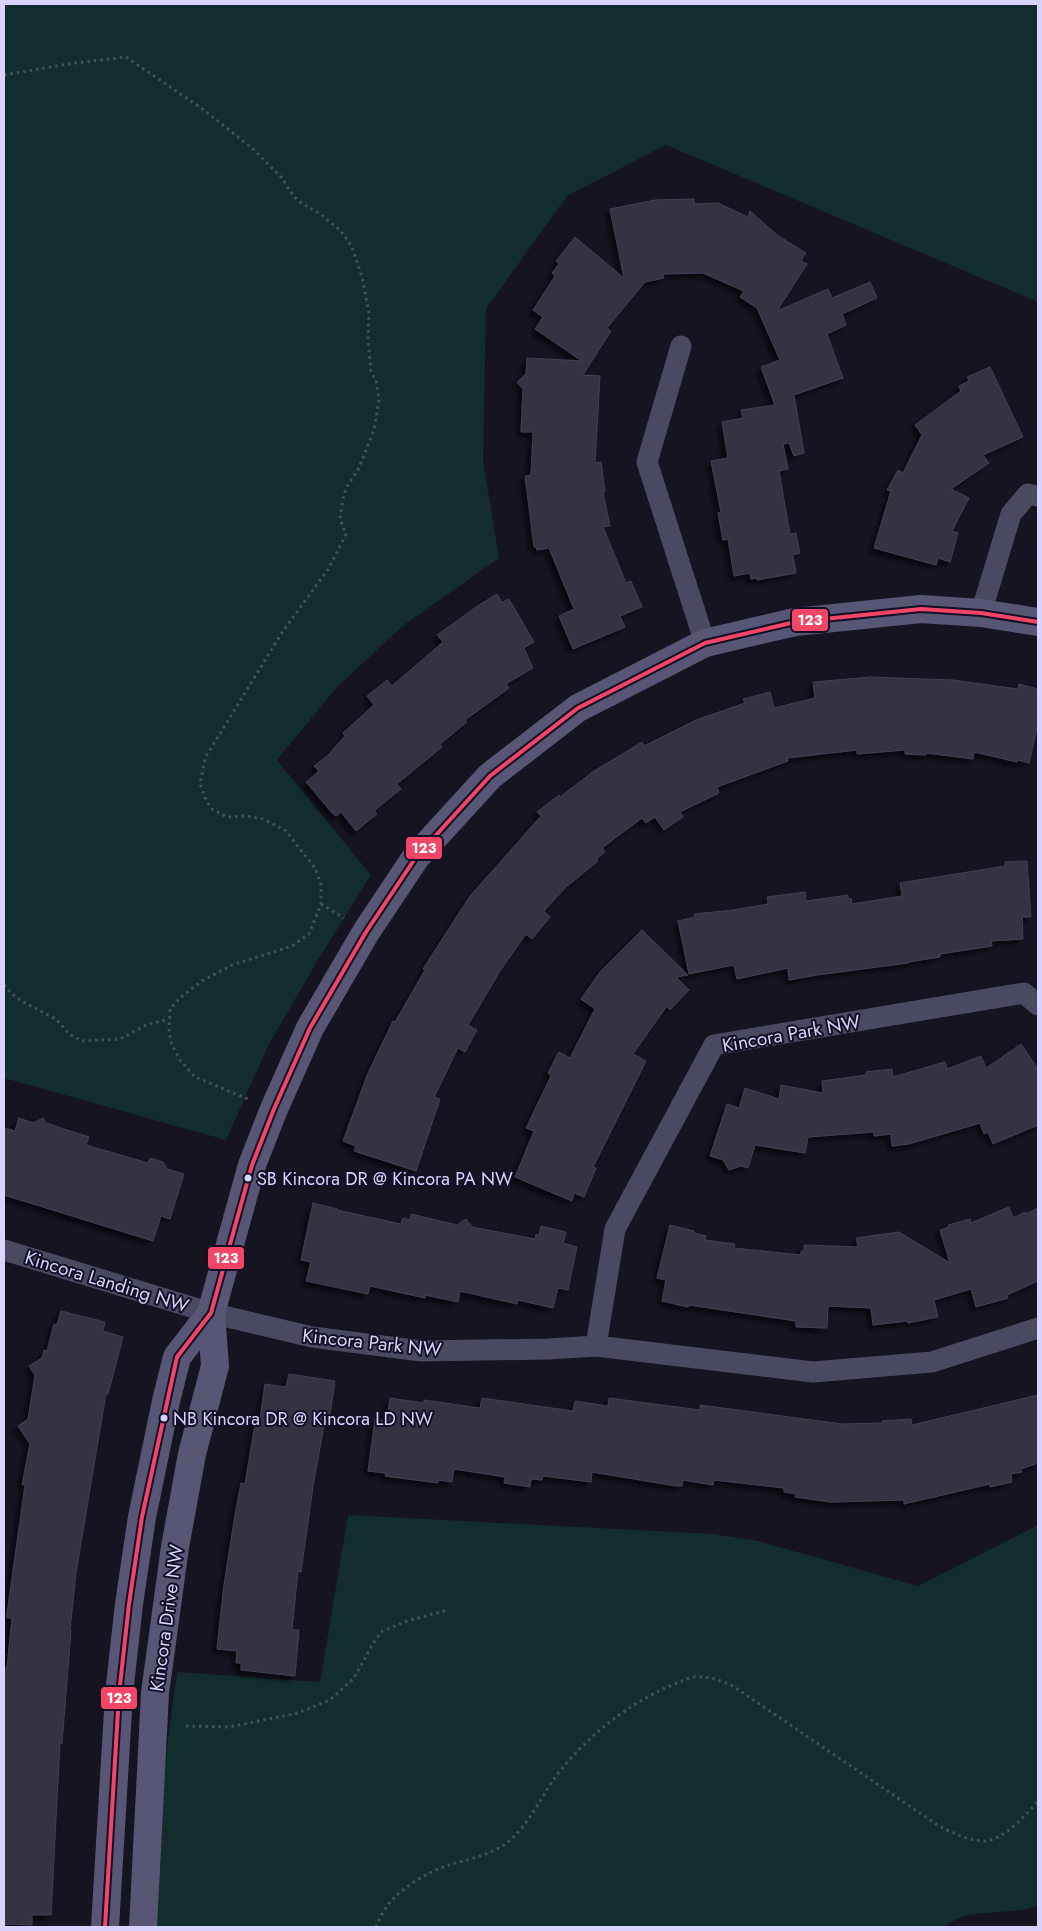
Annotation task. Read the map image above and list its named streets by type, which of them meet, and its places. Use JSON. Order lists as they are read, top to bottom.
{
  "streets": {
    "street": ["Kincora Park NW", "Kincora Landing NW", "Kincora Drive NW"]
  },
  "crossings": [
    ["Kincora Park NW", "Kincora Landing NW"],
    ["Kincora Park NW", "Kincora Drive NW"],
    ["Kincora Landing NW", "Kincora Drive NW"]
  ],
  "places": ["SB Kincora DR @ Kincora PA NW", "NB Kincora DR @ Kincora LD NW"],
  "lines": ["transit line 123"]
}
